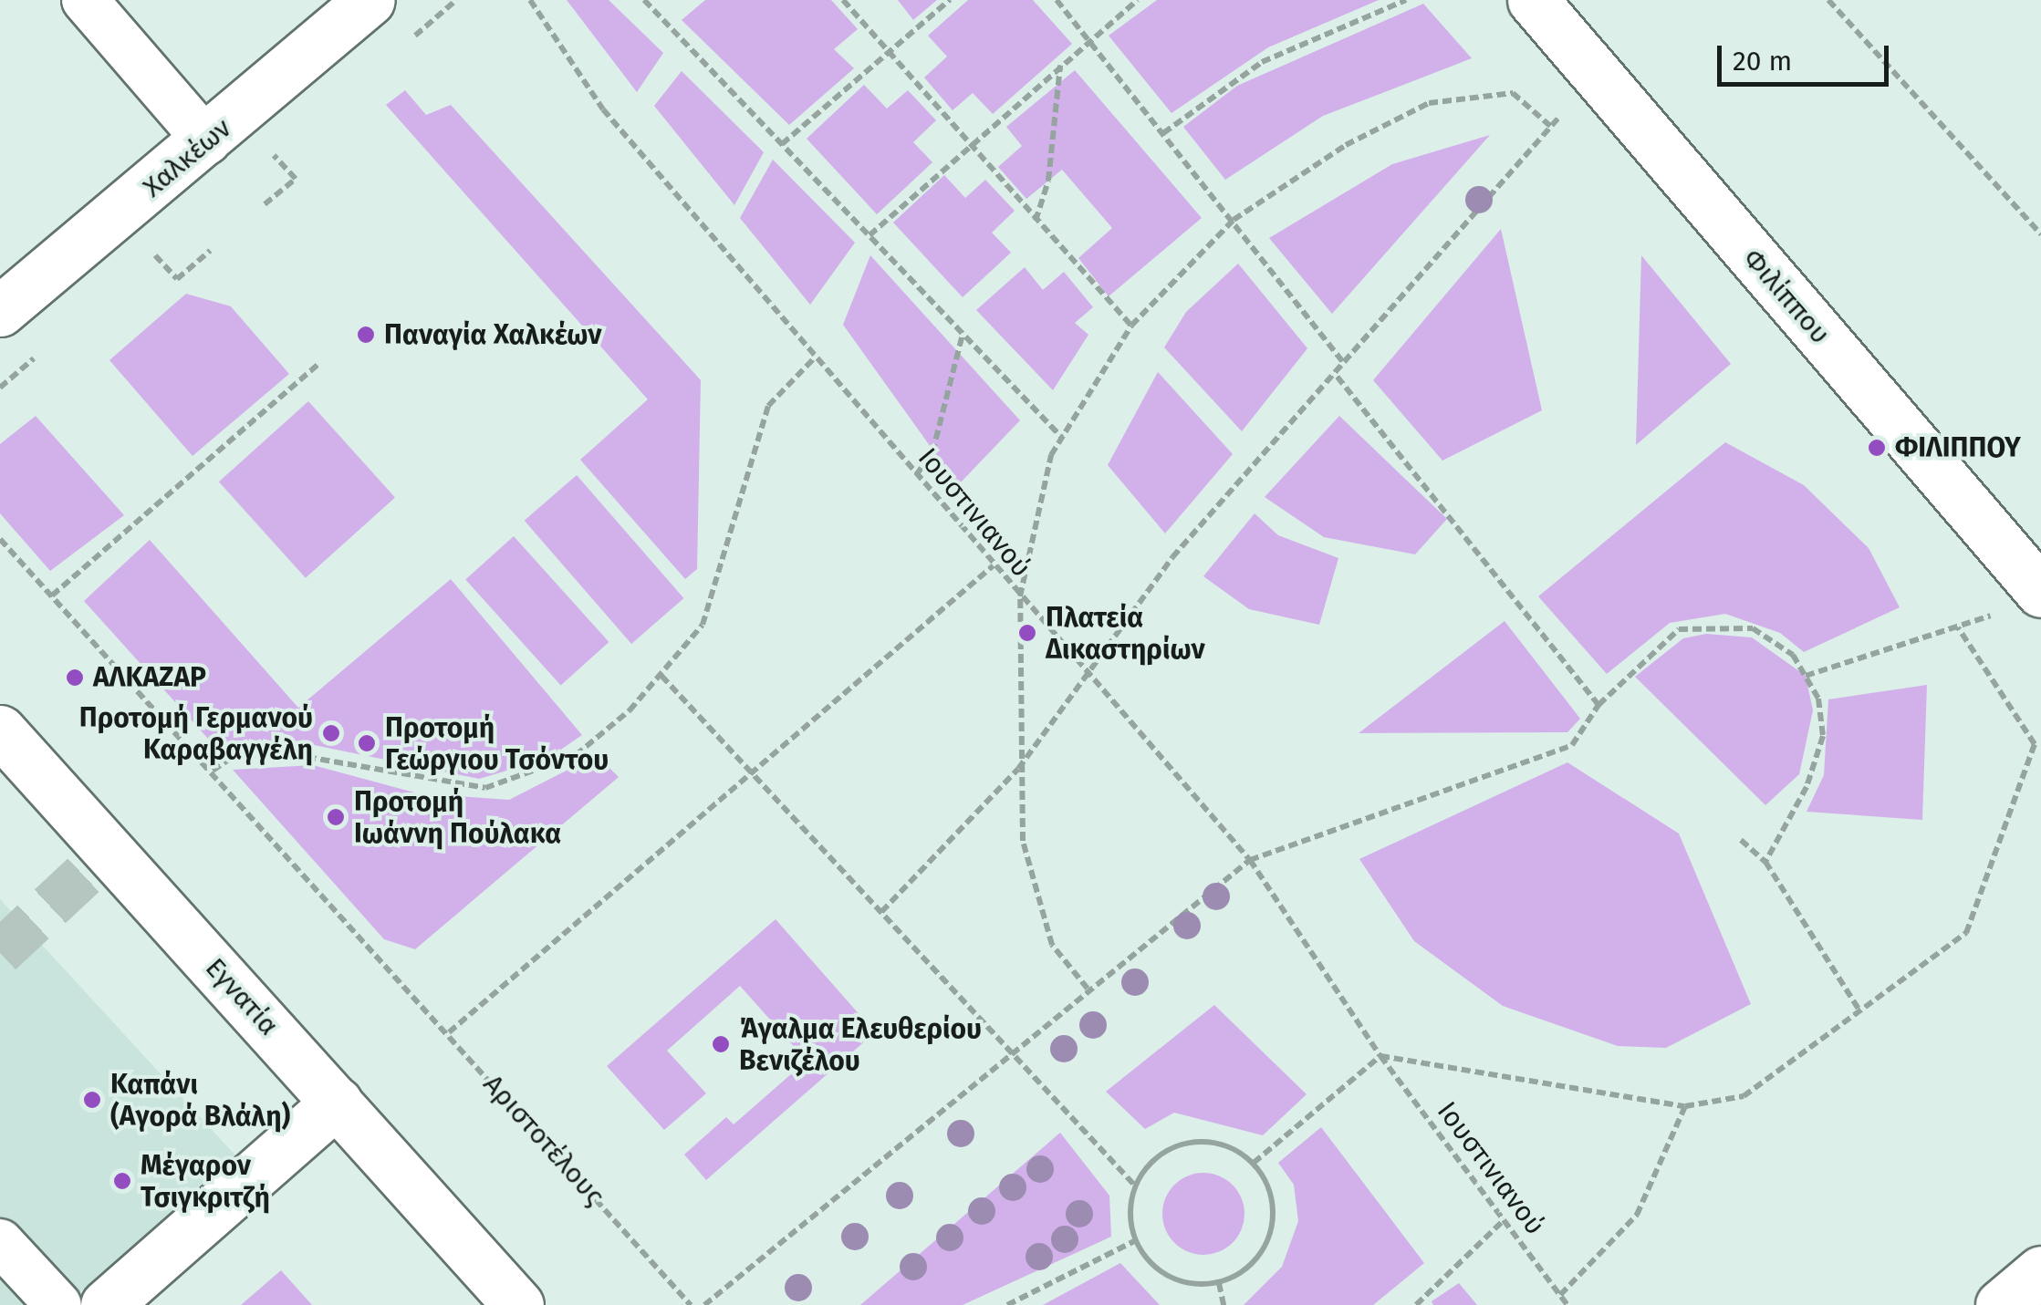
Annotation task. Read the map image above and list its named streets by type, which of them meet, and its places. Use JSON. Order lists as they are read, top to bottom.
{
  "streets": {
    "street": ["Χαλκέων", "Φιλίππου", "Εγνατία"],
    "path": ["Ιουστινιανού", "Αριστοτέλους"]
  },
  "places": [
    "Παναγία Χαλκέων",
    "ΦΙΛΙΠΠΟΥ",
    "Πλατεία Δικαστηρίων",
    "ΑΛΚΑΖΑΡ",
    "Προτομή Γερμανού Καραβαγγέλη",
    "Προτομή Γεώργιου Τσόντου",
    "Προτομή Ιωάννη Πούλακα",
    "Άγαλμα Ελευθερίου Βενιζέλου",
    "Καπάνι (Αγορά Βλάλη)",
    "Μέγαρον Τσιγκριτζή"
  ],
  "scale_bar": "20 m"
}
